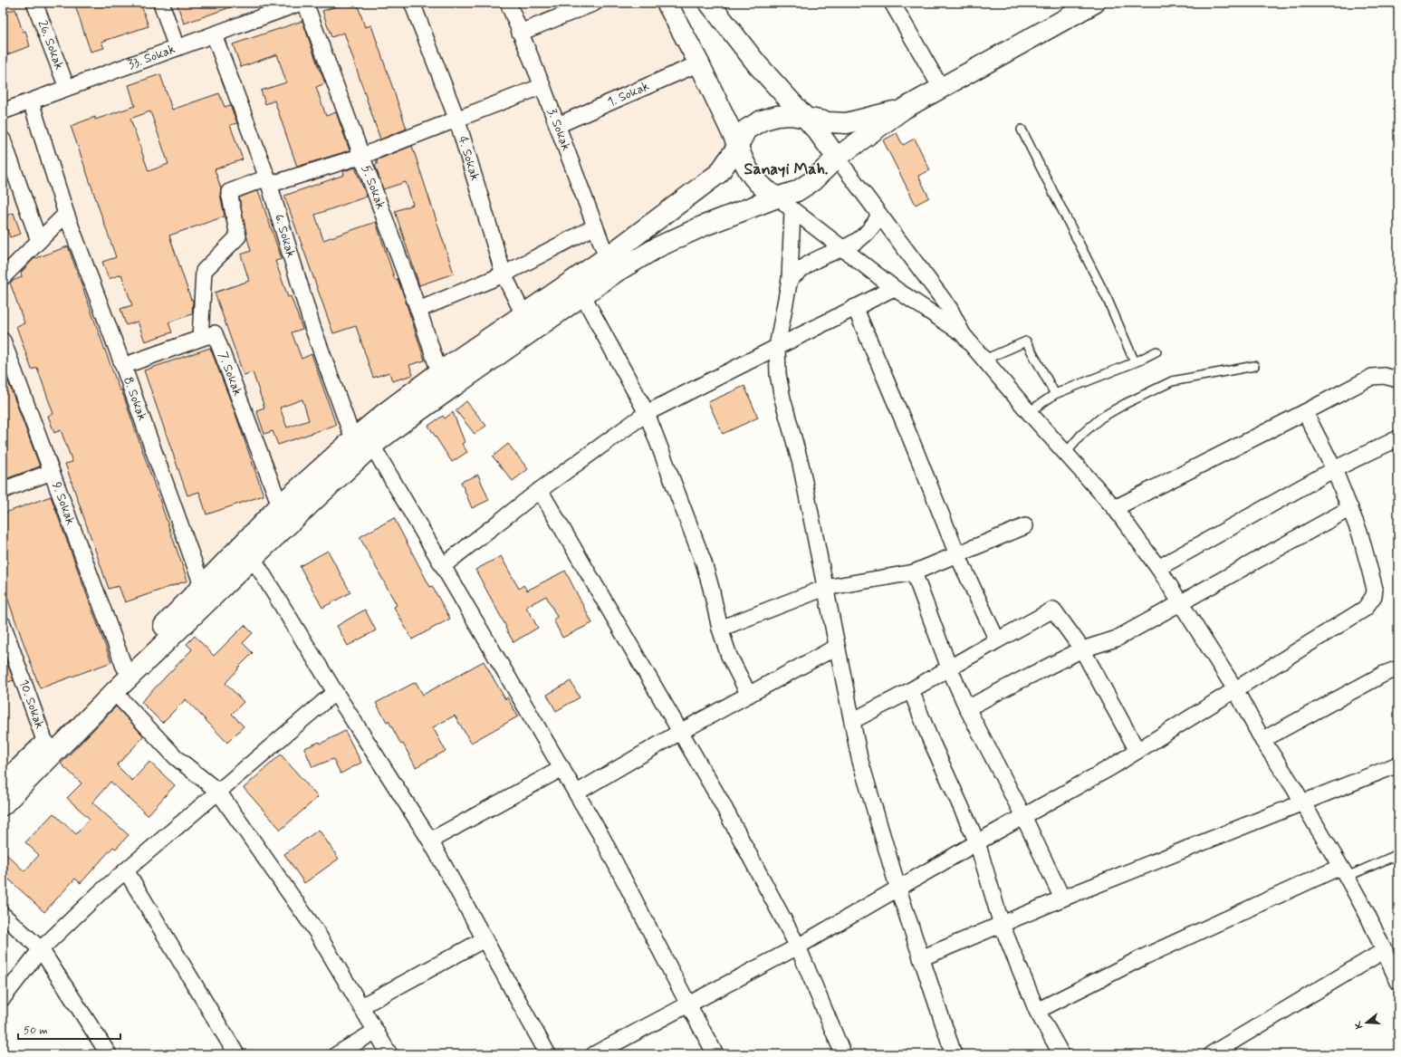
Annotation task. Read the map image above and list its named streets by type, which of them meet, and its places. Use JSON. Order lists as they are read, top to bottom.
{
  "streets": {
    "street": [
      "26. Sokak",
      "33. Sokak",
      "1. Sokak",
      "3. Sokak",
      "4. Sokak",
      "5. Sokak",
      "6. Sokak",
      "7. Sokak",
      "8. Sokak",
      "9. Sokak",
      "10. Sokak"
    ]
  },
  "crossings": [
    ["26. Sokak", "33. Sokak"],
    ["33. Sokak", "6. Sokak"],
    ["33. Sokak", "8. Sokak"],
    ["1. Sokak", "3. Sokak"],
    ["7. Sokak", "8. Sokak"]
  ],
  "districts": ["Sanayi Mah."],
  "scale_bar": "50 m",
  "north": "left"
}
